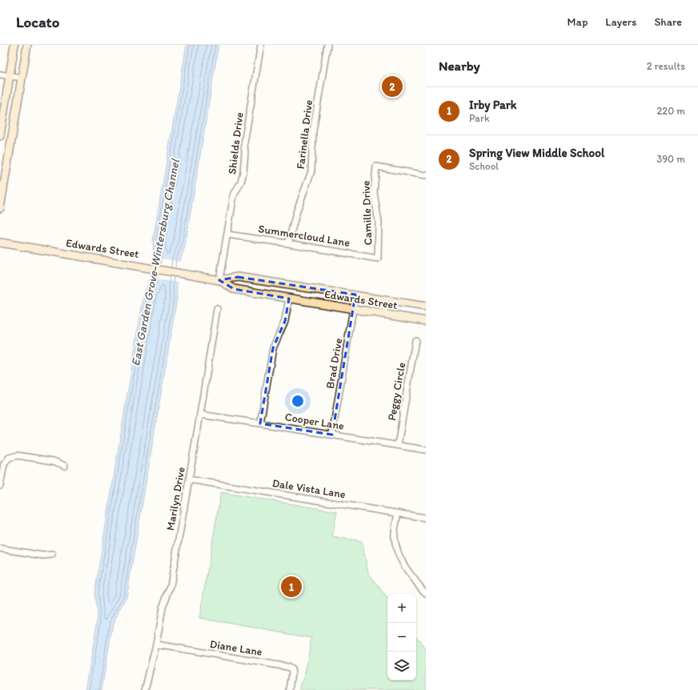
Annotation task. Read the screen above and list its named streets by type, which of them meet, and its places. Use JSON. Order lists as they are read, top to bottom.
{
  "streets": {
    "main road": ["Edwards Street"],
    "street": [
      "Farinella Drive",
      "Shields Drive",
      "Camille Drive",
      "Summercloud Lane",
      "Brad Drive",
      "Peggy Circle",
      "Cooper Lane",
      "Dale Vista Lane",
      "Marilyn Drive",
      "Diane Lane"
    ]
  },
  "crossings": [
    ["Farinella Drive", "Summercloud Lane"],
    ["Shields Drive", "Summercloud Lane"],
    ["Shields Drive", "Edwards Street"],
    ["Camille Drive", "Summercloud Lane"],
    ["Edwards Street", "Brad Drive"],
    ["Brad Drive", "Cooper Lane"],
    ["Peggy Circle", "Cooper Lane"],
    ["Cooper Lane", "Marilyn Drive"],
    ["Dale Vista Lane", "Marilyn Drive"],
    ["Marilyn Drive", "Diane Lane"]
  ],
  "water": ["East Garden Grove-Wintersburg Channel"],
  "page": {
    "header": "Locato",
    "nav": ["Map", "Layers", "Share"],
    "heading": ["Nearby", "2 results"],
    "pins": ["2", "1"],
    "list": [
      {
        "mark": "1",
        "name": "Irby Park",
        "note": "Park",
        "value": "220 m"
      },
      {
        "mark": "2",
        "name": "Spring View Middle School",
        "note": "School",
        "value": "390 m"
      }
    ],
    "map_buttons": ["+", "−"]
  }
}
